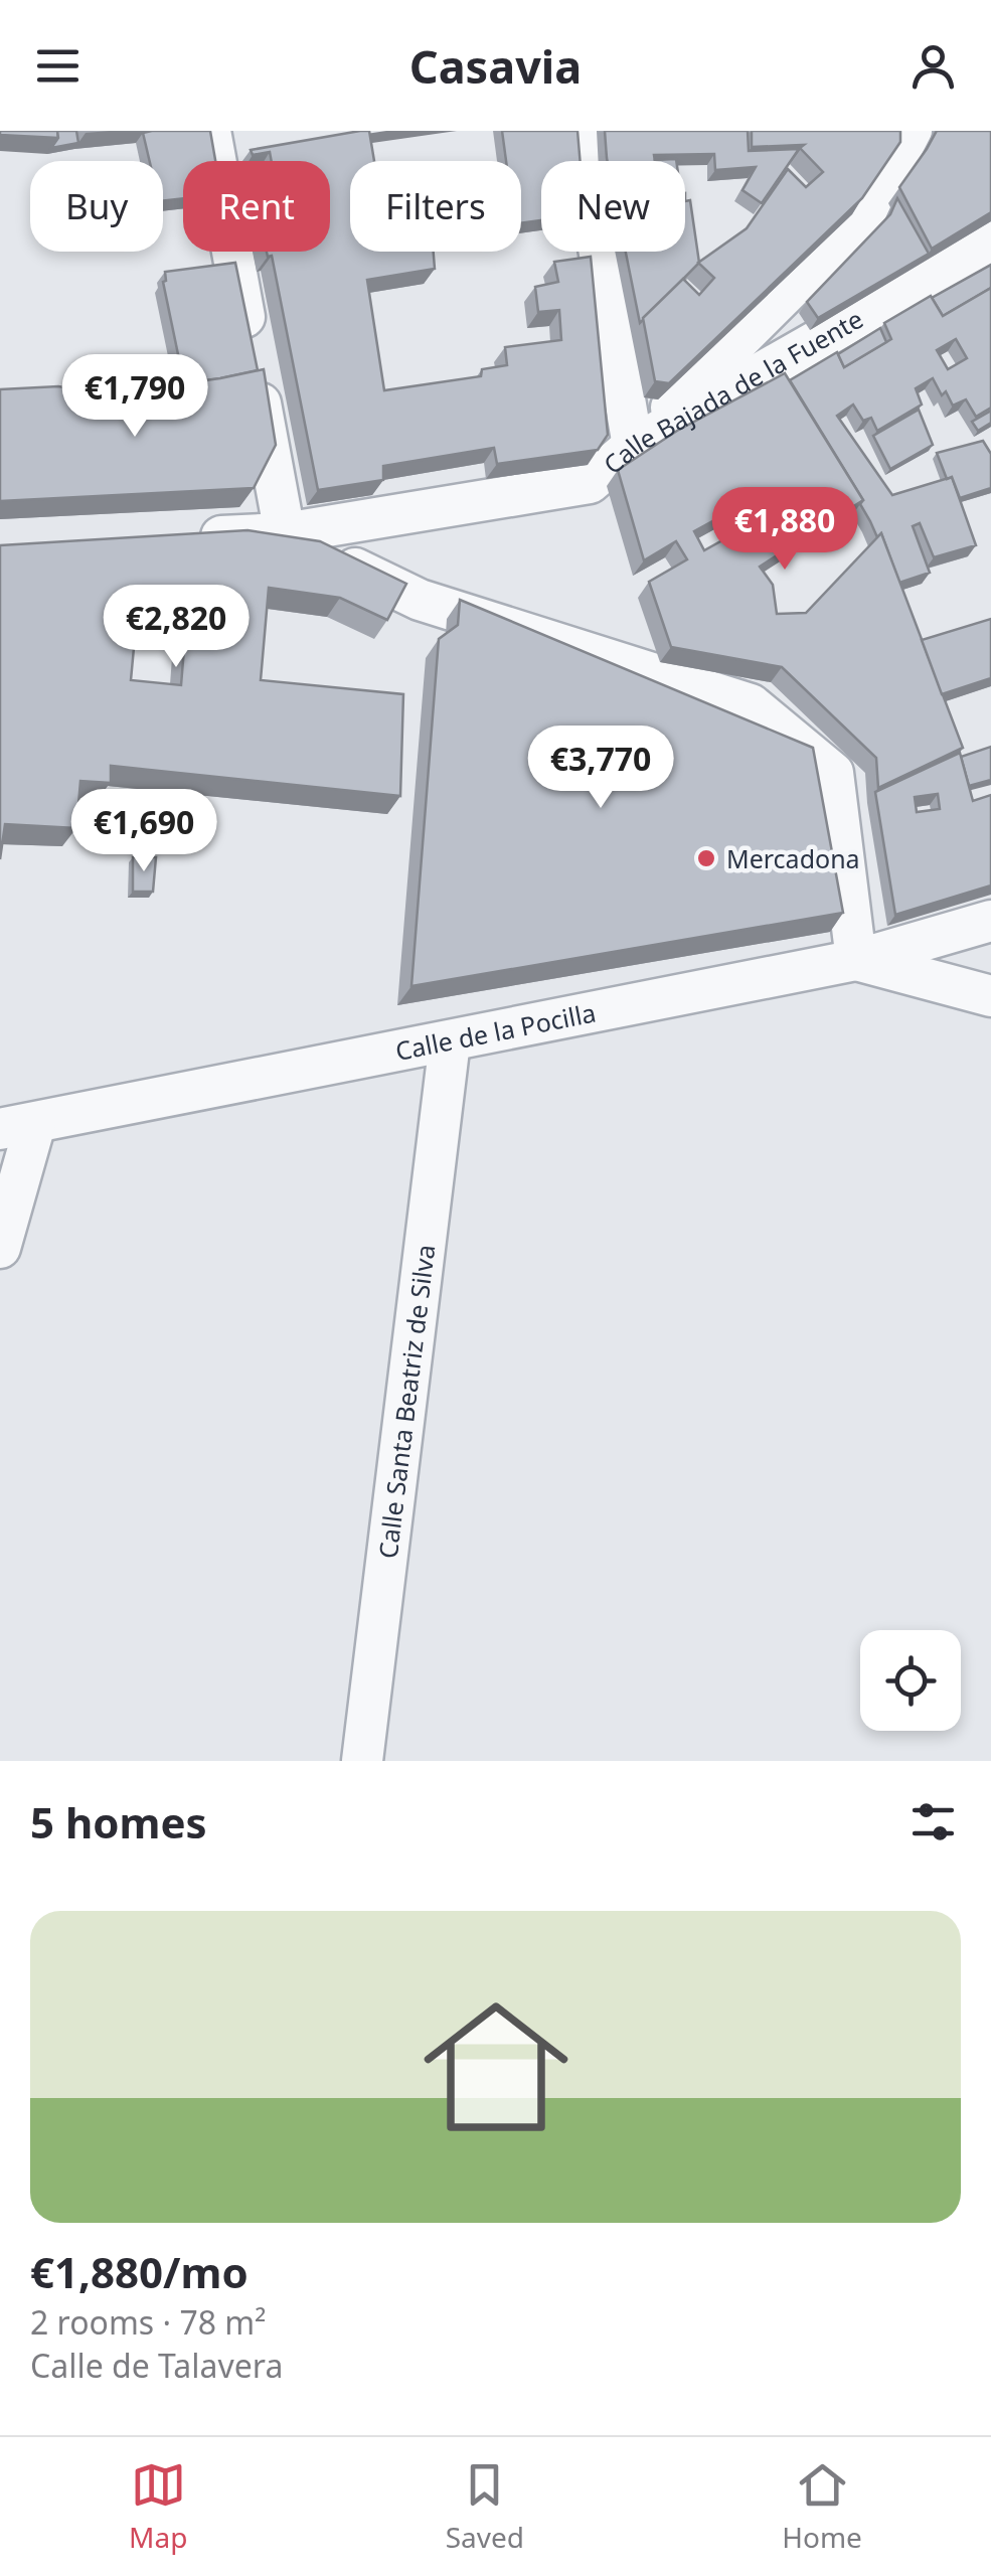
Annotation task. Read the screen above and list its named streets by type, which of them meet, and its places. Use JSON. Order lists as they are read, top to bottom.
{
  "streets": {
    "street": ["Calle Bajada de la Fuente", "Calle de la Pocilla", "Calle Santa Beatriz de Silva"]
  },
  "crossings": [
    ["Calle de la Pocilla", "Calle Santa Beatriz de Silva"]
  ],
  "places": ["Mercadona"],
  "page": {
    "header": "Casavia",
    "chip": [
      "Buy",
      "Rent",
      "Filters",
      "New"
    ],
    "price": [
      "€1,790",
      "€1,880",
      "€2,820",
      "€3,770",
      "€1,690"
    ],
    "heading": "5 homes",
    "list": [
      {
        "name": "€1,880/mo",
        "note": "2 rooms · 78 m² · Calle de Talavera"
      }
    ],
    "tabs": ["Map", "Saved", "Home"]
  }
}
